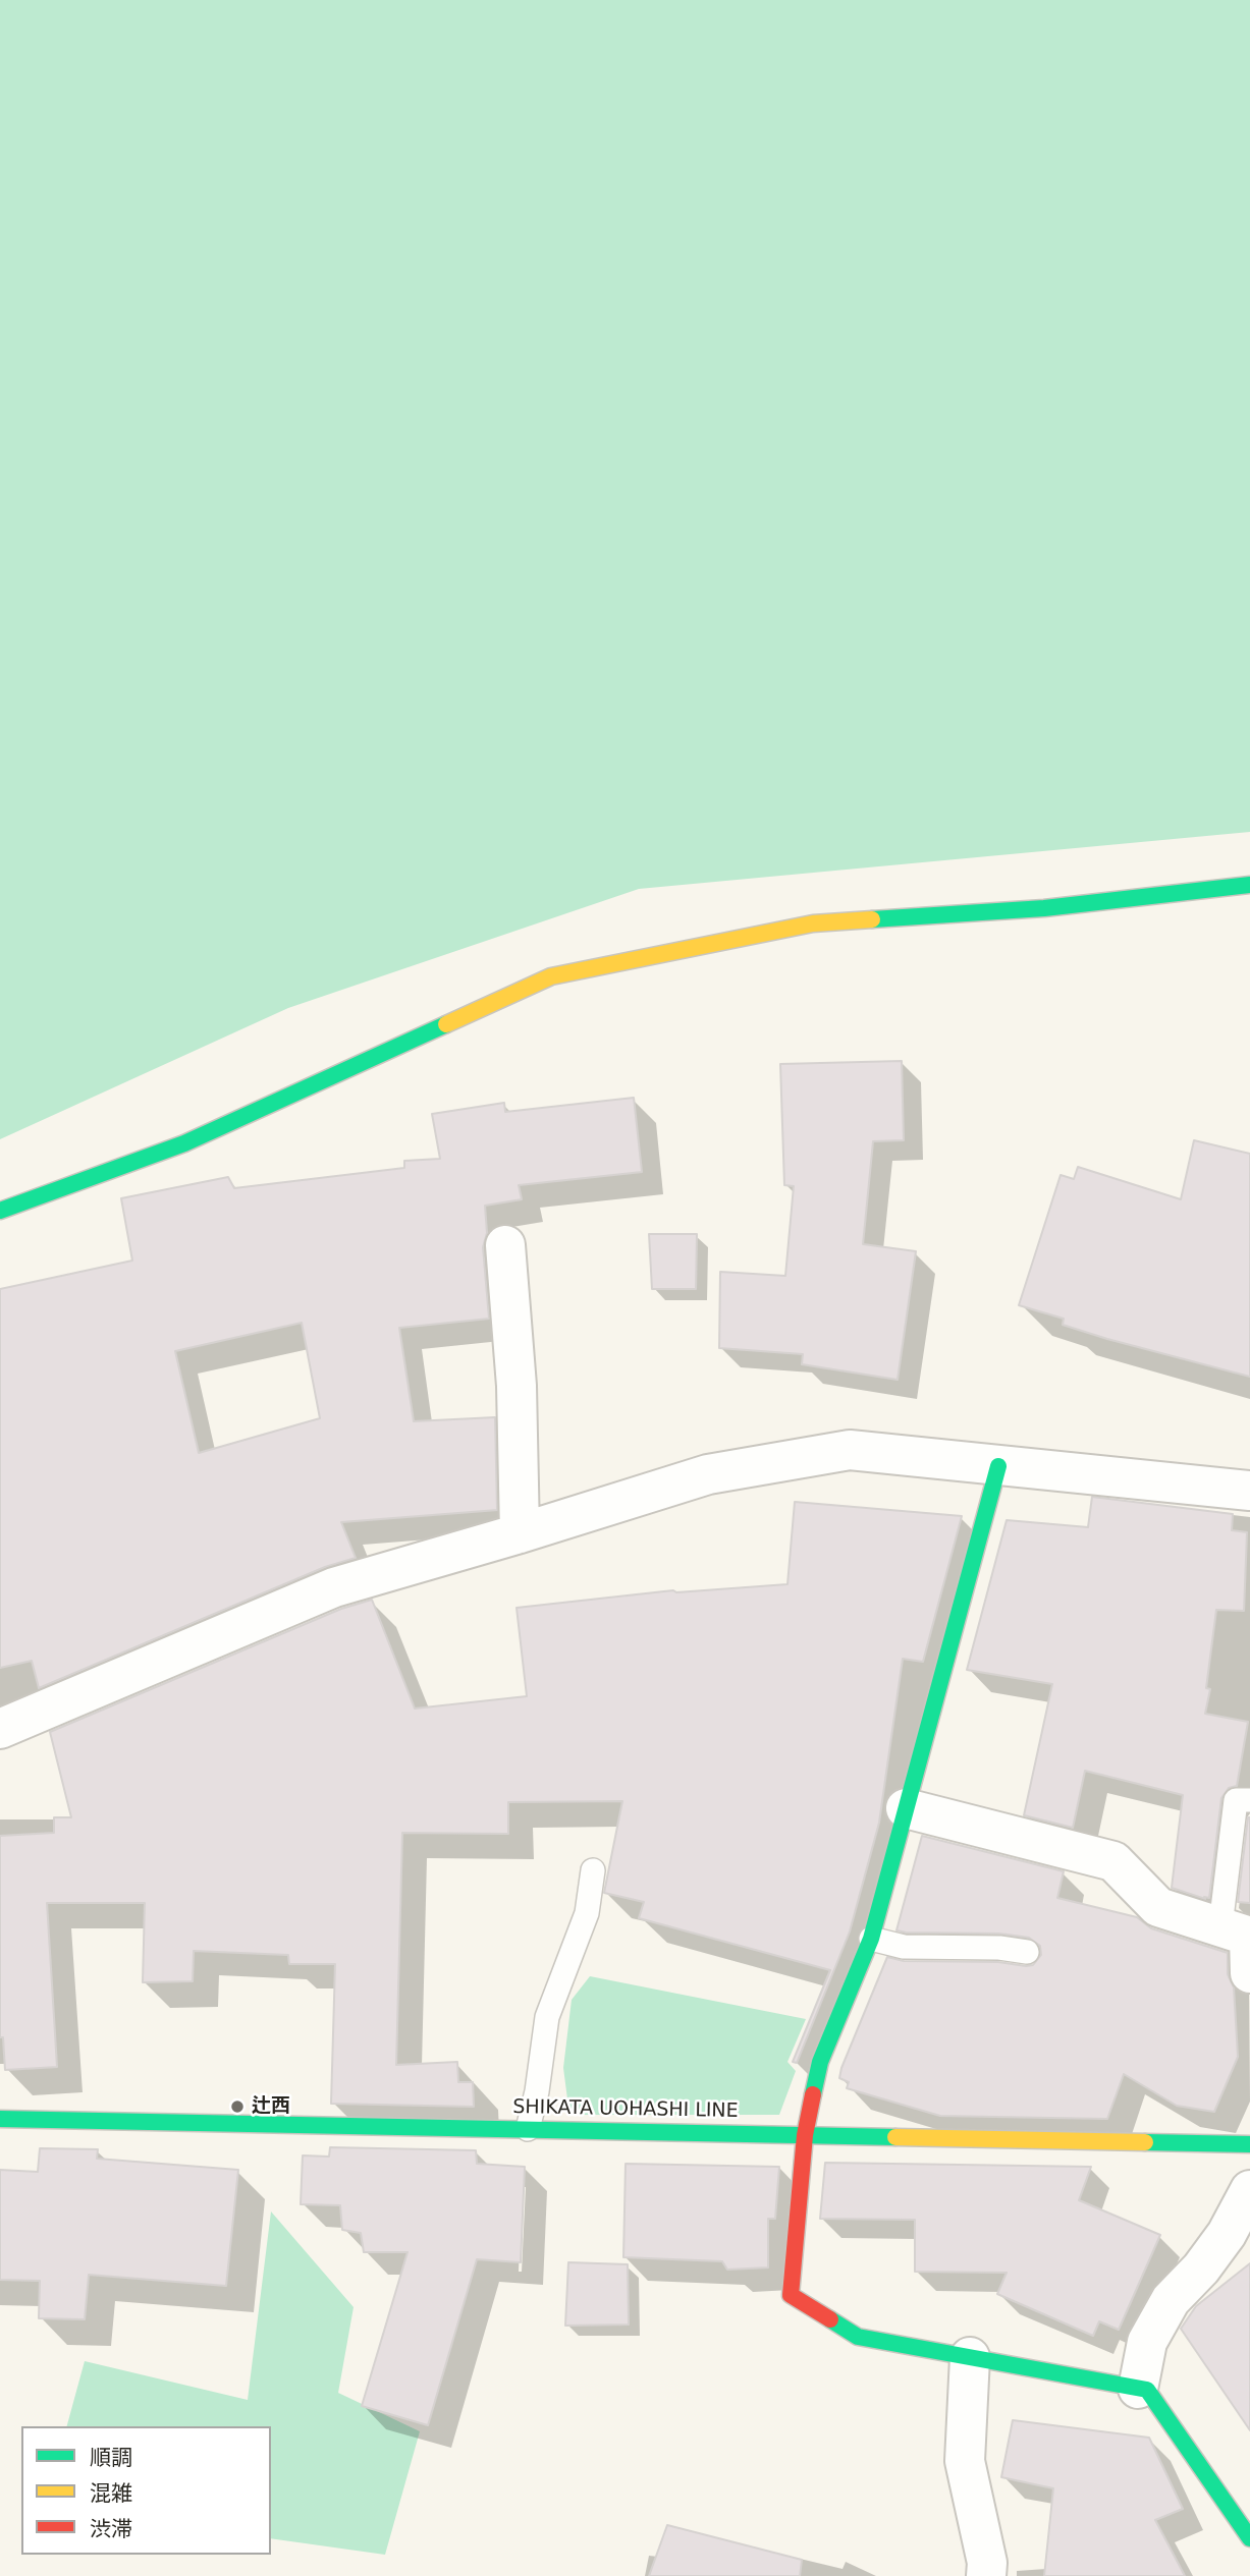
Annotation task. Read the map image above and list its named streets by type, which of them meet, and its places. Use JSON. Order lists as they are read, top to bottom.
{
  "streets": {
    "street": ["SHIKATA UOHASHI LINE"]
  },
  "places": ["辻西"],
  "legend": ["順調", "混雑", "渋滞"]
}
